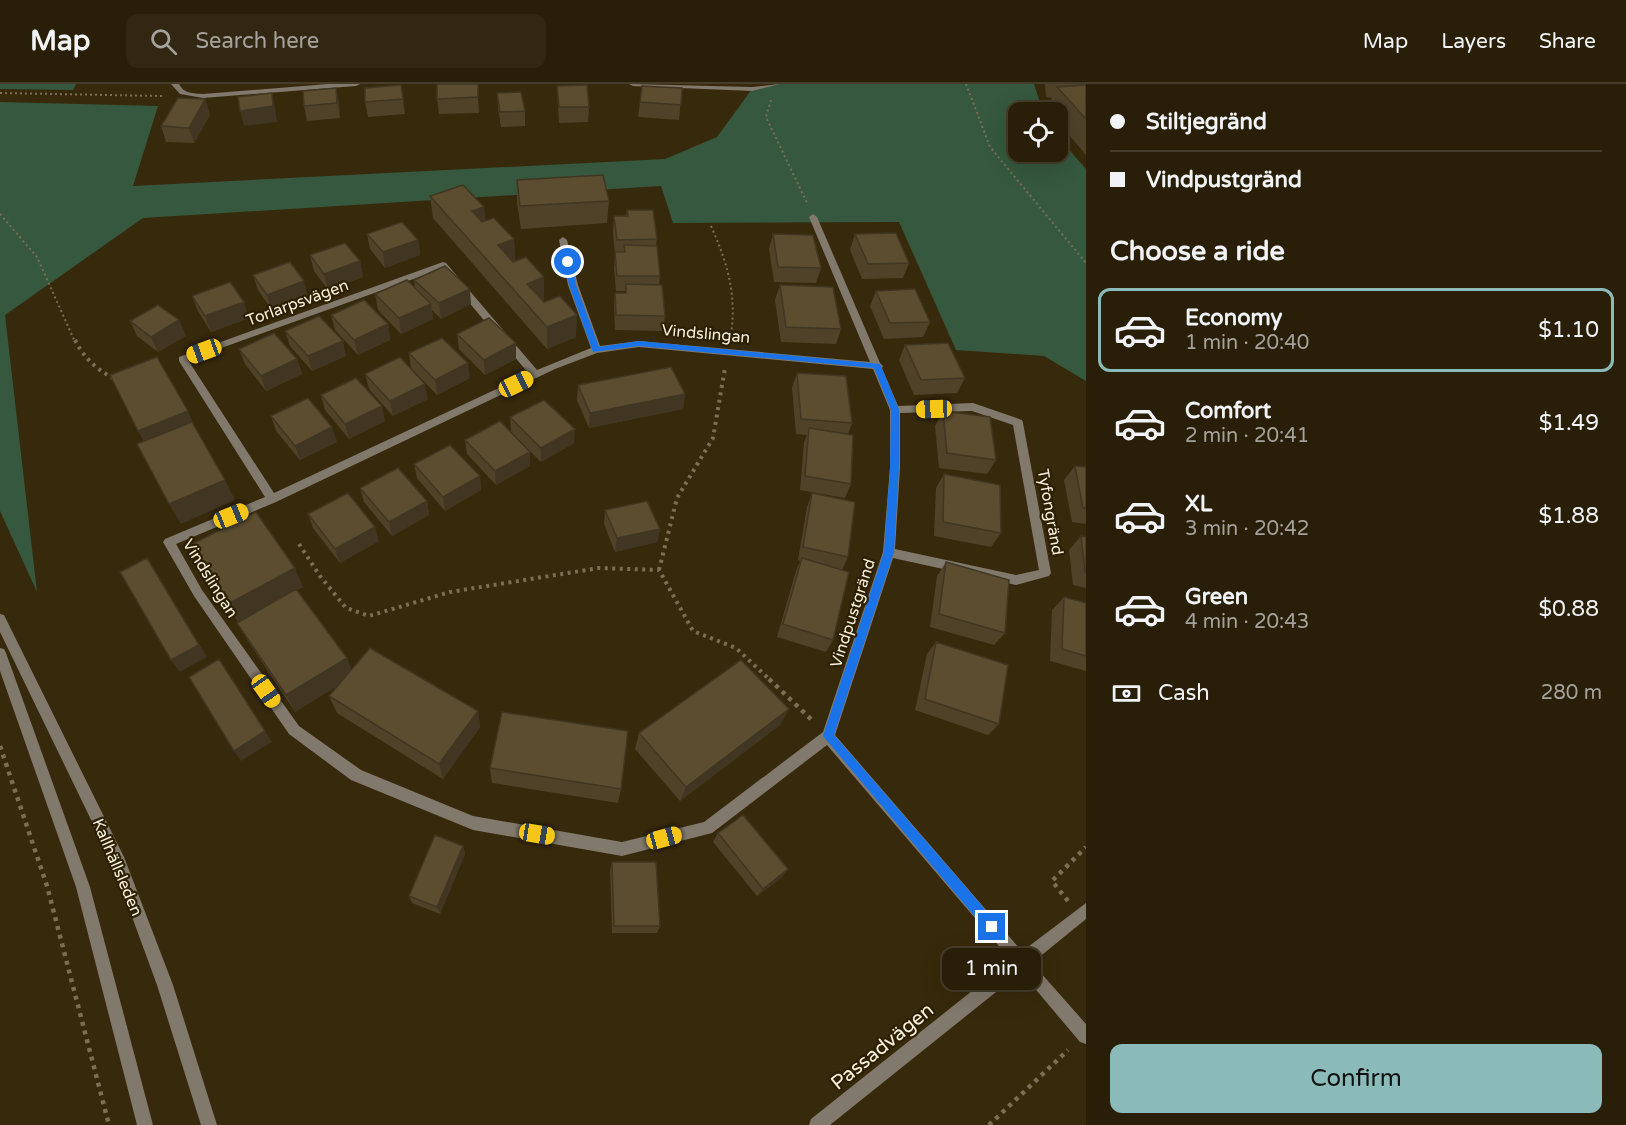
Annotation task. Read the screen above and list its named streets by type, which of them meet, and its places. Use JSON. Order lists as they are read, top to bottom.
{
  "streets": {
    "street": [
      "Torlarpsvägen",
      "Vindslingan",
      "Tyfongränd",
      "Vindpustgränd",
      "Kallhällsleden",
      "Passadvägen"
    ]
  },
  "crossings": [
    ["Torlarpsvägen", "Vindslingan"],
    ["Vindslingan", "Vindpustgränd"],
    ["Tyfongränd", "Vindpustgränd"]
  ],
  "page": {
    "header": "Map",
    "search": "Search here",
    "nav": ["Map", "Layers", "Share"],
    "banner": ["Stiltjegränd", "Vindpustgränd"],
    "heading": "Choose a ride",
    "list": [
      {
        "name": "Economy",
        "note": "1 min · 20:40",
        "value": "$1.10"
      },
      {
        "name": "Comfort",
        "note": "2 min · 20:41",
        "value": "$1.49"
      },
      {
        "name": "XL",
        "note": "3 min · 20:42",
        "value": "$1.88"
      },
      {
        "name": "Green",
        "note": "4 min · 20:43",
        "value": "$0.88"
      }
    ],
    "pay": ["Cash", "280 m"],
    "bubble": "1 min",
    "buttons": "Confirm"
  }
}
